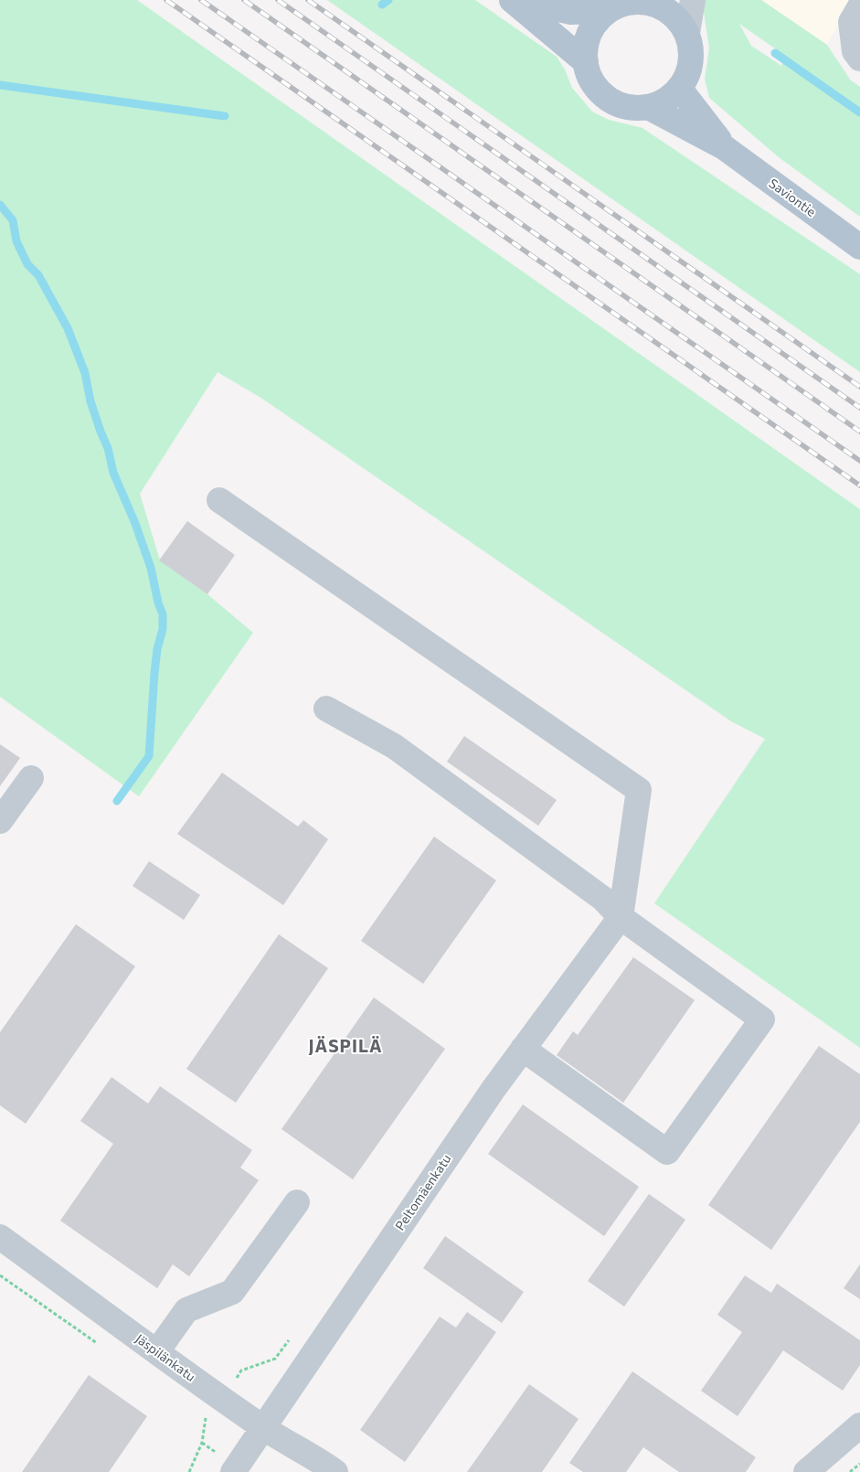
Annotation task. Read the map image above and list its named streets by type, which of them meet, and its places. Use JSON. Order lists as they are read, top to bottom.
{
  "streets": {
    "main road": ["Saviontie"],
    "street": ["Peltomäenkatu", "Jäspilänkatu"]
  },
  "crossings": [
    ["Peltomäenkatu", "Jäspilänkatu"]
  ],
  "districts": ["JÄSPILÄ"]
}
